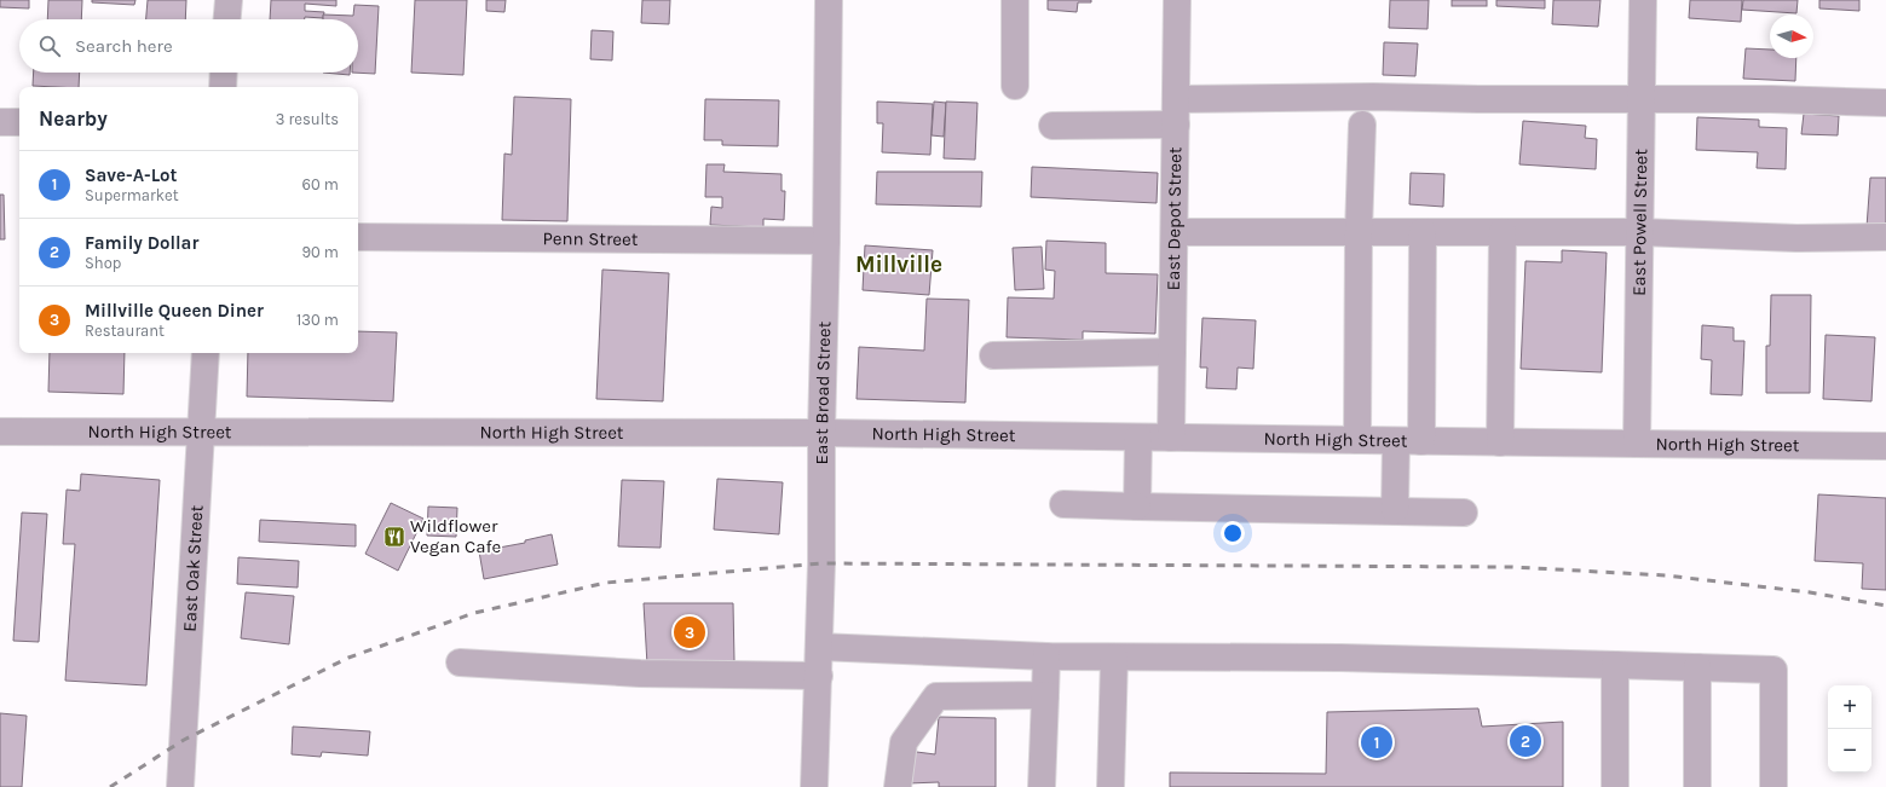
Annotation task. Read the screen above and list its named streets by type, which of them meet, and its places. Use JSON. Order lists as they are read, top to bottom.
{
  "streets": {
    "street": [
      "East Depot Street",
      "East Powell Street",
      "Penn Street",
      "East Broad Street",
      "North High Street",
      "East Oak Street"
    ]
  },
  "crossings": [
    ["East Depot Street", "North High Street"],
    ["East Powell Street", "North High Street"],
    ["Penn Street", "East Broad Street"],
    ["East Broad Street", "North High Street"],
    ["North High Street", "East Oak Street"]
  ],
  "districts": ["Millville"],
  "places": {
    "restaurant": ["Wildflower Vegan Cafe"]
  },
  "north": "right",
  "page": {
    "search": "Search here",
    "heading": ["Nearby", "3 results"],
    "list": [
      {
        "mark": "1",
        "name": "Save-A-Lot",
        "note": "Supermarket",
        "value": "60 m"
      },
      {
        "mark": "2",
        "name": "Family Dollar",
        "note": "Shop",
        "value": "90 m"
      },
      {
        "mark": "3",
        "name": "Millville Queen Diner",
        "note": "Restaurant",
        "value": "130 m"
      }
    ],
    "pins": ["3", "2", "1"],
    "map_buttons": ["+", "−"]
  }
}
